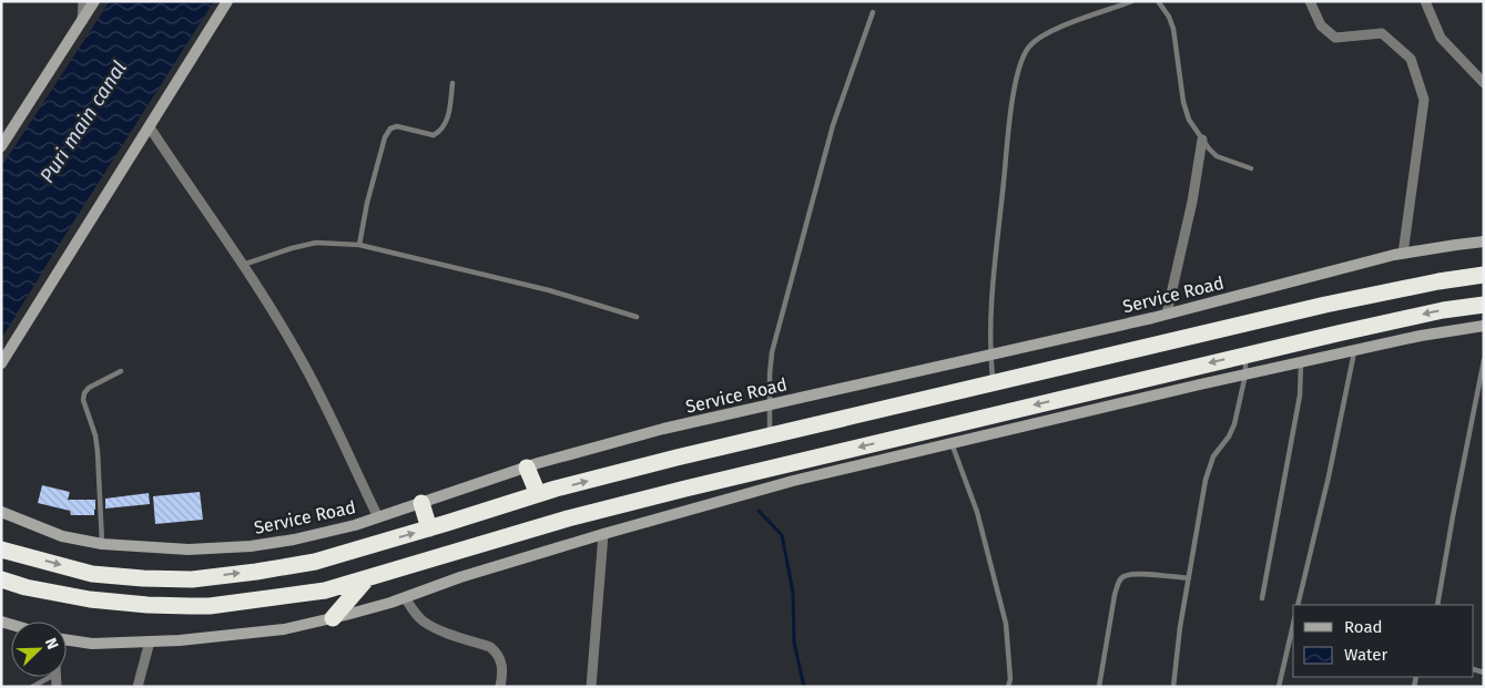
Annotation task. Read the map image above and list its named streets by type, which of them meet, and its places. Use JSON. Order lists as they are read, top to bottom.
{
  "streets": {
    "street": ["Service Road"]
  },
  "water": ["Puri main canal"],
  "legend": ["Road", "Water"],
  "north": "top right"
}
